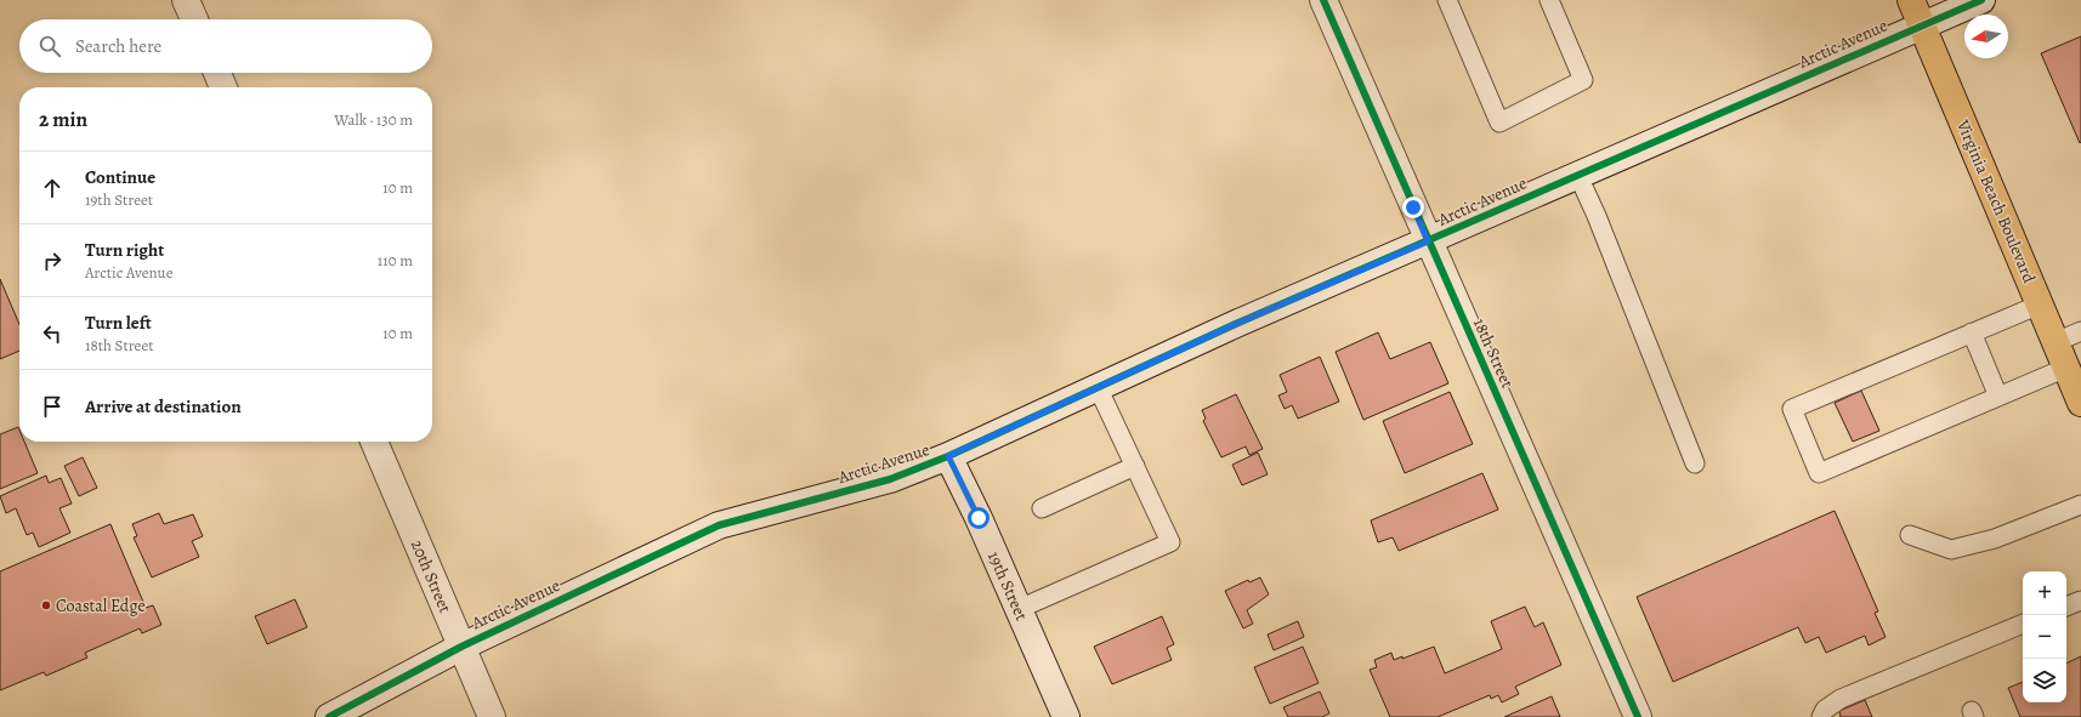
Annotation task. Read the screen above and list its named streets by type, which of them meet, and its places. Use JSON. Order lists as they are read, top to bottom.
{
  "streets": {
    "main road": ["Virginia Beach Boulevard"],
    "street": [
      "Arctic Avenue",
      "18th Street",
      "20th Street",
      "19th Street"
    ]
  },
  "crossings": [
    ["Arctic Avenue", "Virginia Beach Boulevard"],
    ["Arctic Avenue", "18th Street"],
    ["Arctic Avenue", "20th Street"],
    ["Arctic Avenue", "19th Street"]
  ],
  "places": ["Coastal Edge"],
  "north": "left",
  "page": {
    "search": "Search here",
    "heading": ["2 min", "Walk · 130 m"],
    "list": [
      ["Continue", "19th Street", "10 m"],
      ["Turn right", "Arctic Avenue", "110 m"],
      ["Turn left", "18th Street", "10 m"],
      "Arrive at destination"
    ],
    "map_buttons": ["+", "−"]
  }
}
